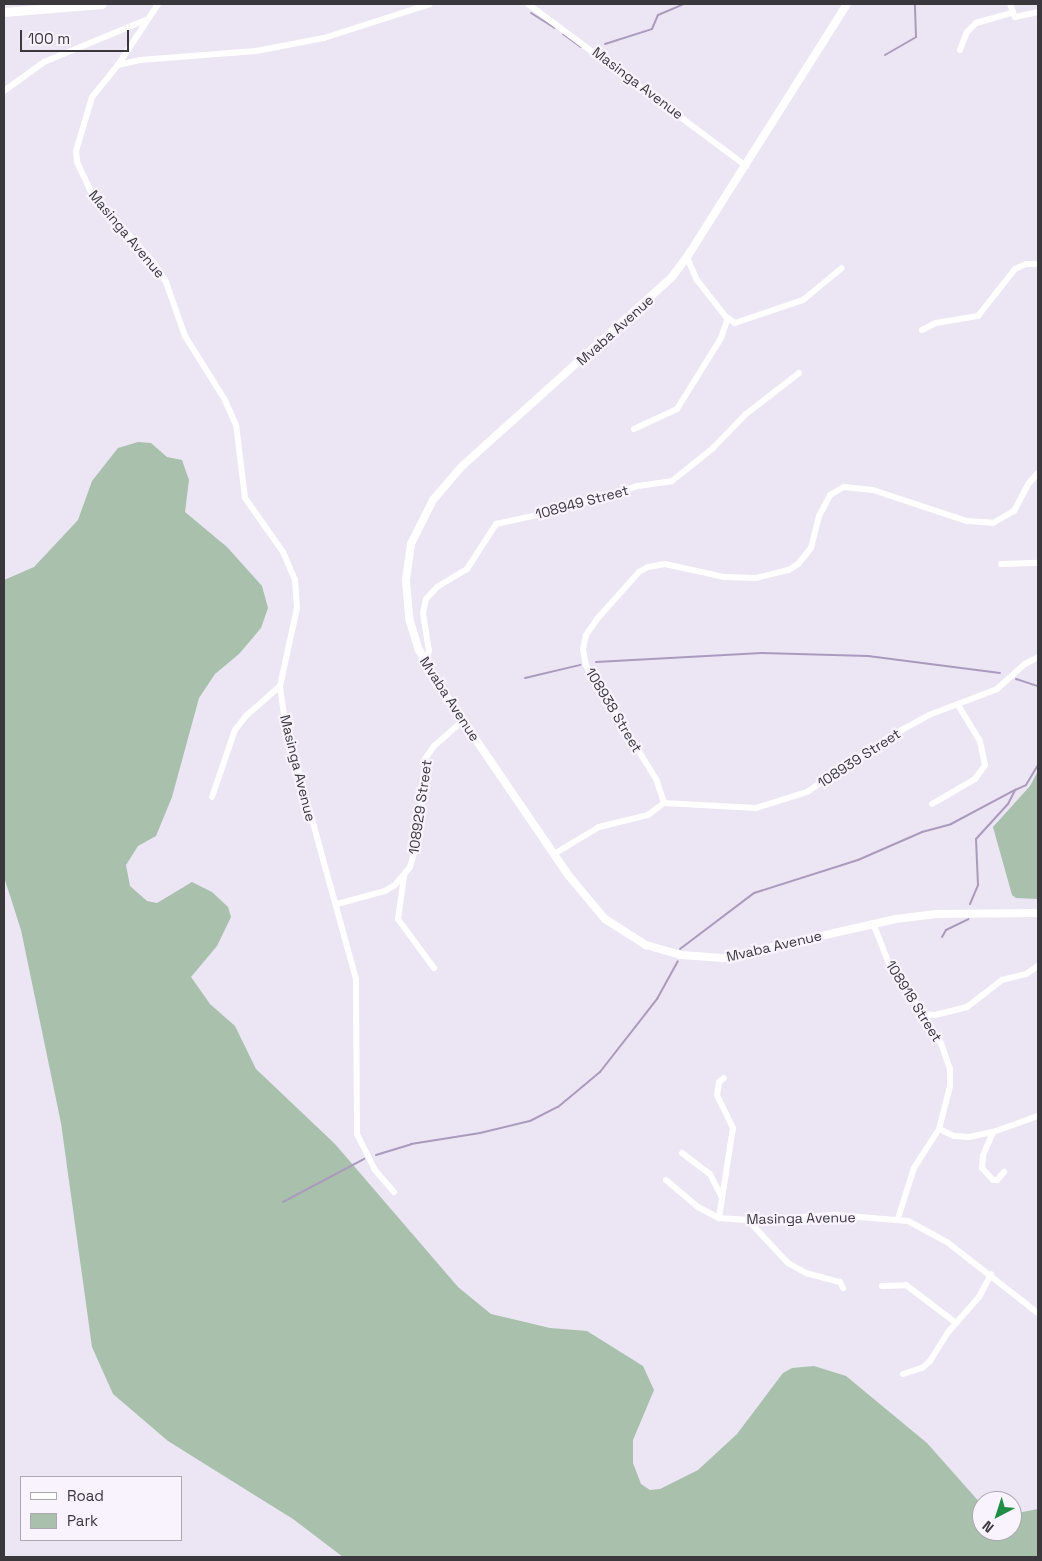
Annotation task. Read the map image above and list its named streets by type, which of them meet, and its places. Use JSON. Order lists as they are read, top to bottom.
{
  "streets": {
    "street": [
      "Masinga Avenue",
      "Mvaba Avenue",
      "108949 Street",
      "108938 Street",
      "108939 Street",
      "108929 Street",
      "108918 Street"
    ]
  },
  "crossings": [
    ["Masinga Avenue", "Mvaba Avenue"],
    ["Masinga Avenue", "108929 Street"],
    ["Masinga Avenue", "108918 Street"],
    ["Mvaba Avenue", "108949 Street"],
    ["Mvaba Avenue", "108929 Street"],
    ["Mvaba Avenue", "108918 Street"],
    ["108938 Street", "108939 Street"]
  ],
  "legend": ["Road", "Park"],
  "scale_bar": "100 m",
  "north": "bottom left"
}
